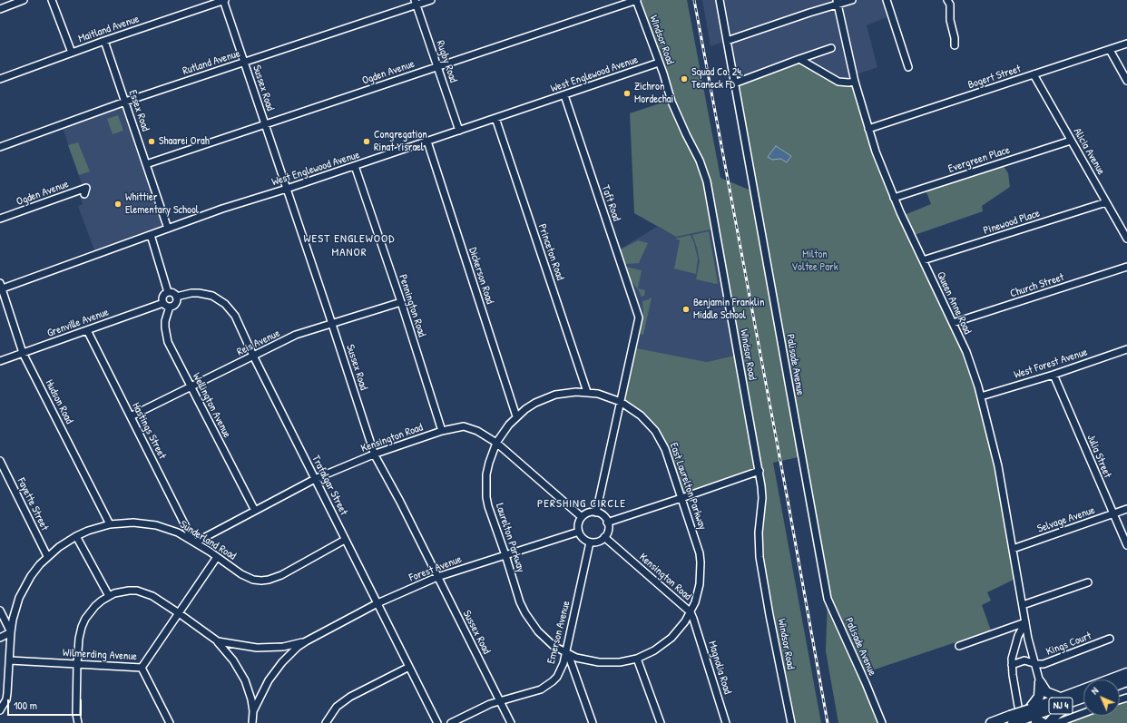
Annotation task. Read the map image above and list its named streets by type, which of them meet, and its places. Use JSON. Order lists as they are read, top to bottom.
{
  "streets": {
    "highway": ["NJ 4"],
    "street": [
      "Maitland Avenue",
      "Windsor Road",
      "Rugby Road",
      "Rutland Avenue",
      "Ogden Avenue",
      "West Englewood Avenue",
      "Bogert Street",
      "Sussex Road",
      "Essex Road",
      "Alicia Avenue",
      "Evergreen Place",
      "Taft Road",
      "Pinewood Place",
      "Princeton Road",
      "Dickerson Road",
      "Church Street",
      "Queen Anne Road",
      "Pennington Road",
      "Grenville Avenue",
      "Reis Avenue",
      "West Forest Avenue",
      "Palisade Avenue",
      "Hudson Road",
      "Wellington Avenue",
      "Hastings Street",
      "Kensington Road",
      "Julia Street",
      "Trafalgar Street",
      "East Laurelton Parkway",
      "Fayette Street",
      "Selvage Avenue",
      "Laurelton Parkway",
      "Sunderland Road",
      "Forest Avenue",
      "Emerson Avenue",
      "Kings Court",
      "Wilmerding Avenue",
      "Magnolia Road"
    ]
  },
  "crossings": [
    ["Maitland Avenue", "Sussex Road"],
    ["Maitland Avenue", "Essex Road"],
    ["Windsor Road", "Ogden Avenue"],
    ["Windsor Road", "West Englewood Avenue"],
    ["Rugby Road", "Rutland Avenue"],
    ["Rugby Road", "Ogden Avenue"],
    ["Rugby Road", "West Englewood Avenue"],
    ["Rutland Avenue", "Sussex Road"],
    ["Rutland Avenue", "Essex Road"],
    ["Ogden Avenue", "Sussex Road"],
    ["Ogden Avenue", "Essex Road"],
    ["West Englewood Avenue", "Sussex Road"],
    ["West Englewood Avenue", "Essex Road"],
    ["West Englewood Avenue", "Taft Road"],
    ["West Englewood Avenue", "Princeton Road"],
    ["West Englewood Avenue", "Dickerson Road"],
    ["West Englewood Avenue", "Pennington Road"],
    ["West Englewood Avenue", "Hudson Road"],
    ["Bogert Street", "Alicia Avenue"],
    ["Bogert Street", "Queen Anne Road"],
    ["Sussex Road", "Reis Avenue"],
    ["Sussex Road", "Kensington Road"],
    ["Sussex Road", "Forest Avenue"],
    ["Sussex Road", "Emerson Avenue"],
    ["Alicia Avenue", "Evergreen Place"],
    ["Alicia Avenue", "Pinewood Place"],
    ["Evergreen Place", "Queen Anne Road"],
    ["Taft Road", "East Laurelton Parkway"],
    ["Pinewood Place", "Queen Anne Road"],
    ["Princeton Road", "East Laurelton Parkway"],
    ["Dickerson Road", "East Laurelton Parkway"],
    ["Dickerson Road", "Laurelton Parkway"],
    ["Church Street", "Queen Anne Road"],
    ["Queen Anne Road", "West Forest Avenue"],
    ["Queen Anne Road", "Selvage Avenue"],
    ["Queen Anne Road", "Kings Court"],
    ["Pennington Road", "Reis Avenue"],
    ["Pennington Road", "Kensington Road"],
    ["Grenville Avenue", "Hudson Road"],
    ["Grenville Avenue", "Wellington Avenue"],
    ["Grenville Avenue", "Hastings Street"],
    ["Grenville Avenue", "Trafalgar Street"],
    ["Reis Avenue", "Wellington Avenue"],
    ["Reis Avenue", "Hastings Street"],
    ["Reis Avenue", "Trafalgar Street"],
    ["West Forest Avenue", "Julia Street"],
    ["Hudson Road", "Sunderland Road"],
    ["Wellington Avenue", "Kensington Road"],
    ["Wellington Avenue", "Trafalgar Street"],
    ["Hastings Street", "Kensington Road"],
    ["Hastings Street", "Sunderland Road"],
    ["Kensington Road", "Trafalgar Street"],
    ["Kensington Road", "East Laurelton Parkway"],
    ["Kensington Road", "Laurelton Parkway"],
    ["Kensington Road", "Sunderland Road"],
    ["Kensington Road", "Forest Avenue"],
    ["Kensington Road", "Emerson Avenue"],
    ["Kensington Road", "Magnolia Road"],
    ["Julia Street", "Selvage Avenue"],
    ["Trafalgar Street", "Sunderland Road"],
    ["Trafalgar Street", "Forest Avenue"],
    ["East Laurelton Parkway", "Laurelton Parkway"],
    ["East Laurelton Parkway", "Magnolia Road"],
    ["Fayette Street", "Sunderland Road"],
    ["Laurelton Parkway", "Forest Avenue"],
    ["Laurelton Parkway", "Emerson Avenue"],
    ["Sunderland Road", "Wilmerding Avenue"],
    ["Forest Avenue", "Emerson Avenue"]
  ],
  "districts": ["WEST ENGLEWOOD MANOR", "PERSHING CIRCLE"],
  "parks": ["Milton Voltee Park"],
  "places": [
    "Squad Co. 24, Teaneck FD",
    "Zichron Mordechai",
    "Shaarei Orah",
    "Congregation Rinat Yisrael",
    "Whittier Elementary School",
    "Benjamin Franklin Middle School"
  ],
  "scale_bar": "100 m",
  "north": "top left"
}
